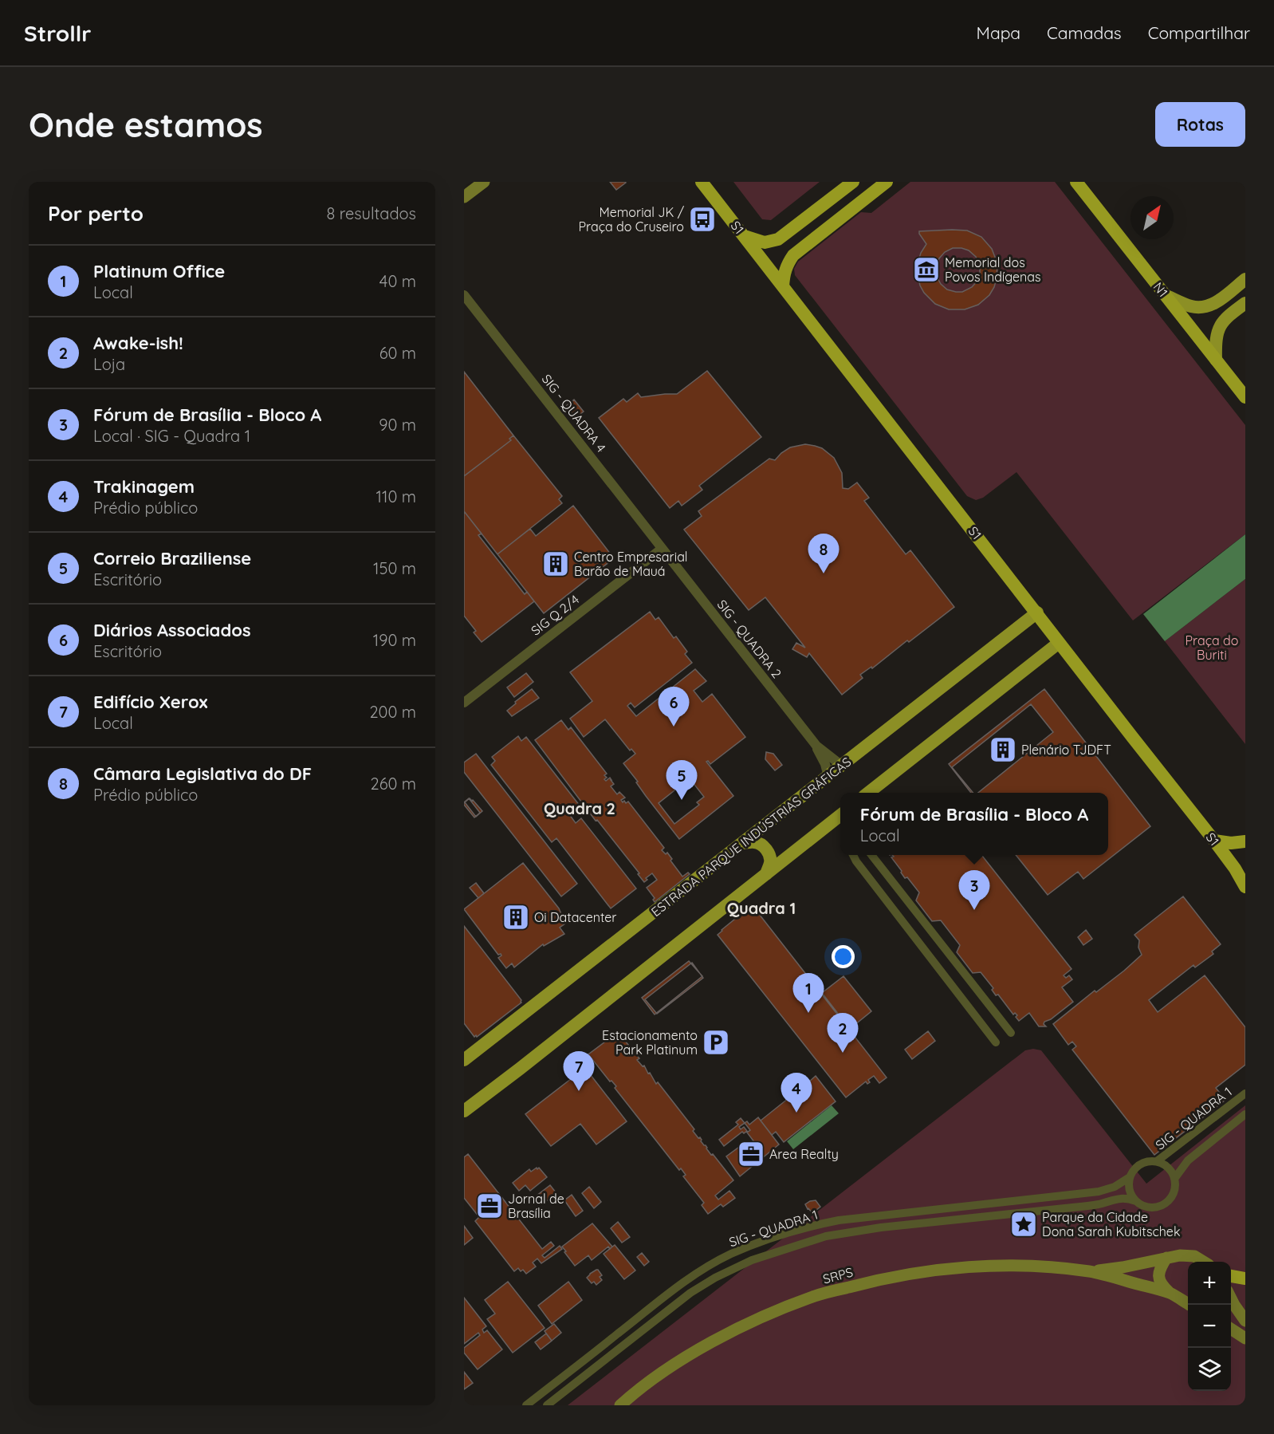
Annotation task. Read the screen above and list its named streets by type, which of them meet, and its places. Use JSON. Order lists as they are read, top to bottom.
{
  "streets": {
    "highway": ["S1", "N1"],
    "main road": ["ESTRADA PARQUE INDÚSTRIAS GRÁFICAS", "SRPS"],
    "street": [
      "SIG - QUADRA 4",
      "SIG Q 2/4",
      "SIG - QUADRA 2",
      "SIG - QUADRA 1"
    ]
  },
  "crossings": [
    ["S1", "ESTRADA PARQUE INDÚSTRIAS GRÁFICAS"],
    ["SIG - QUADRA 4", "SIG Q 2/4"],
    ["SIG - QUADRA 4", "SIG - QUADRA 2"],
    ["SIG Q 2/4", "SIG - QUADRA 2"],
    ["SIG - QUADRA 2", "ESTRADA PARQUE INDÚSTRIAS GRÁFICAS"]
  ],
  "districts": ["Quadra 2", "Quadra 1"],
  "parks": ["Praça do Buriti"],
  "places": {
    "bus stop": ["Memorial JK / Praça do Cruseiro"],
    "museum": ["Memorial dos Povos Indígenas"],
    "building": ["Centro Empresarial Barão de Mauá", "Plenário TJDFT", "Oi Datacenter"],
    "parking": ["Estacionamento Park Platinum"],
    "office": ["Area Realty", "Jornal de Brasília"],
    "place": ["Parque da Cidade Dona Sarah Kubitschek"]
  },
  "north": "top right",
  "page": {
    "header": "Strollr",
    "nav": ["Mapa", "Camadas", "Compartilhar"],
    "buttons": "Rotas",
    "title": "Onde estamos",
    "heading": ["Por perto", "8 resultados"],
    "list": [
      {
        "mark": "1",
        "name": "Platinum Office",
        "note": "Local",
        "value": "40 m"
      },
      {
        "mark": "2",
        "name": "Awake-ish!",
        "note": "Loja",
        "value": "60 m"
      },
      {
        "mark": "3",
        "name": "Fórum de Brasília - Bloco A",
        "note": "Local · SIG - Quadra 1",
        "value": "90 m"
      },
      {
        "mark": "4",
        "name": "Trakinagem",
        "note": "Prédio público",
        "value": "110 m"
      },
      {
        "mark": "5",
        "name": "Correio Braziliense",
        "note": "Escritório",
        "value": "150 m"
      },
      {
        "mark": "6",
        "name": "Diários Associados",
        "note": "Escritório",
        "value": "190 m"
      },
      {
        "mark": "7",
        "name": "Edifício Xerox",
        "note": "Local",
        "value": "200 m"
      },
      {
        "mark": "8",
        "name": "Câmara Legislativa do DF",
        "note": "Prédio público",
        "value": "260 m"
      }
    ],
    "pins": [
      "8",
      "6",
      "5",
      "3",
      "1",
      "2",
      "7",
      "4"
    ],
    "popup": ["Fórum de Brasília - Bloco A", "Local"],
    "map_buttons": ["+", "−"]
  }
}
